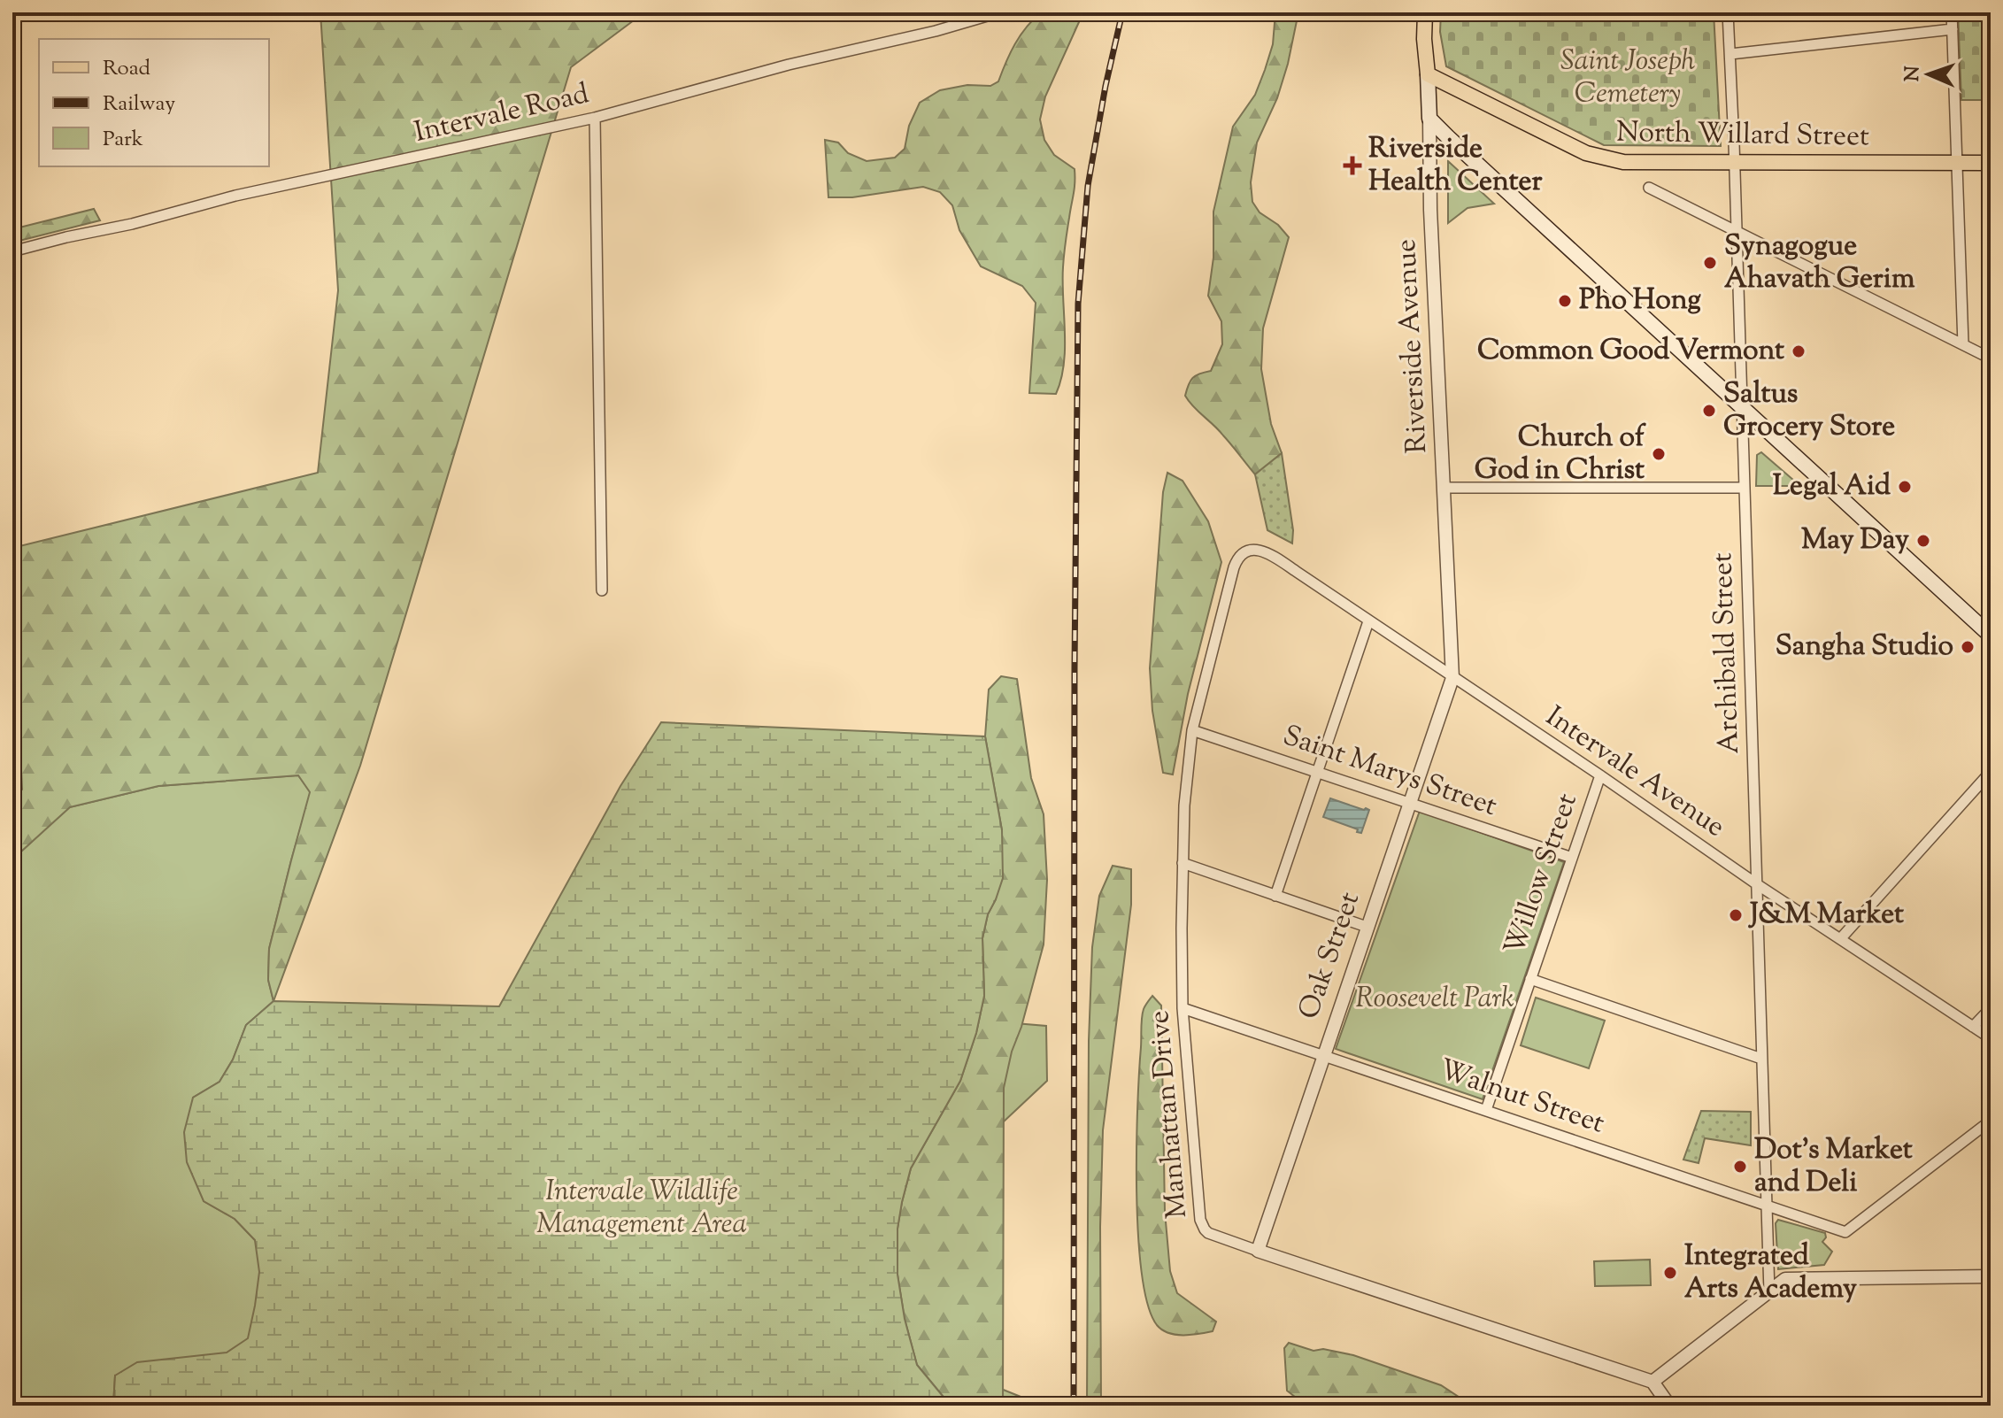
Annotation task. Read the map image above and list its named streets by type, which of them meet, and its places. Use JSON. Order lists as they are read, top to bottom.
{
  "streets": {
    "main road": ["North Willard Street", "Riverside Avenue"],
    "street": [
      "Intervale Road",
      "Archibald Street",
      "Saint Marys Street",
      "Intervale Avenue",
      "Willow Street",
      "Oak Street",
      "Walnut Street",
      "Manhattan Drive"
    ]
  },
  "crossings": [
    ["North Willard Street", "Riverside Avenue"],
    ["North Willard Street", "Archibald Street"],
    ["Riverside Avenue", "Intervale Avenue"],
    ["Riverside Avenue", "Oak Street"],
    ["Archibald Street", "Intervale Avenue"],
    ["Archibald Street", "Walnut Street"],
    ["Saint Marys Street", "Willow Street"],
    ["Saint Marys Street", "Oak Street"],
    ["Saint Marys Street", "Manhattan Drive"],
    ["Intervale Avenue", "Willow Street"],
    ["Intervale Avenue", "Oak Street"],
    ["Intervale Avenue", "Manhattan Drive"],
    ["Willow Street", "Walnut Street"],
    ["Oak Street", "Walnut Street"],
    ["Oak Street", "Manhattan Drive"],
    ["Walnut Street", "Manhattan Drive"]
  ],
  "parks": ["Saint Joseph Cemetery", "Roosevelt Park", "Intervale Wildlife Management Area"],
  "places": {
    "health": ["Riverside Health Center"],
    "other": [
      "Synagogue Ahavath Gerim",
      "Pho Hong",
      "Common Good Vermont",
      "Saltus Grocery Store",
      "Church of God in Christ",
      "Legal Aid",
      "May Day",
      "Sangha Studio",
      "J&M Market",
      "Dot's Market and Deli",
      "Integrated Arts Academy"
    ]
  },
  "legend": ["Road", "Railway", "Park"],
  "north": "left"
}
